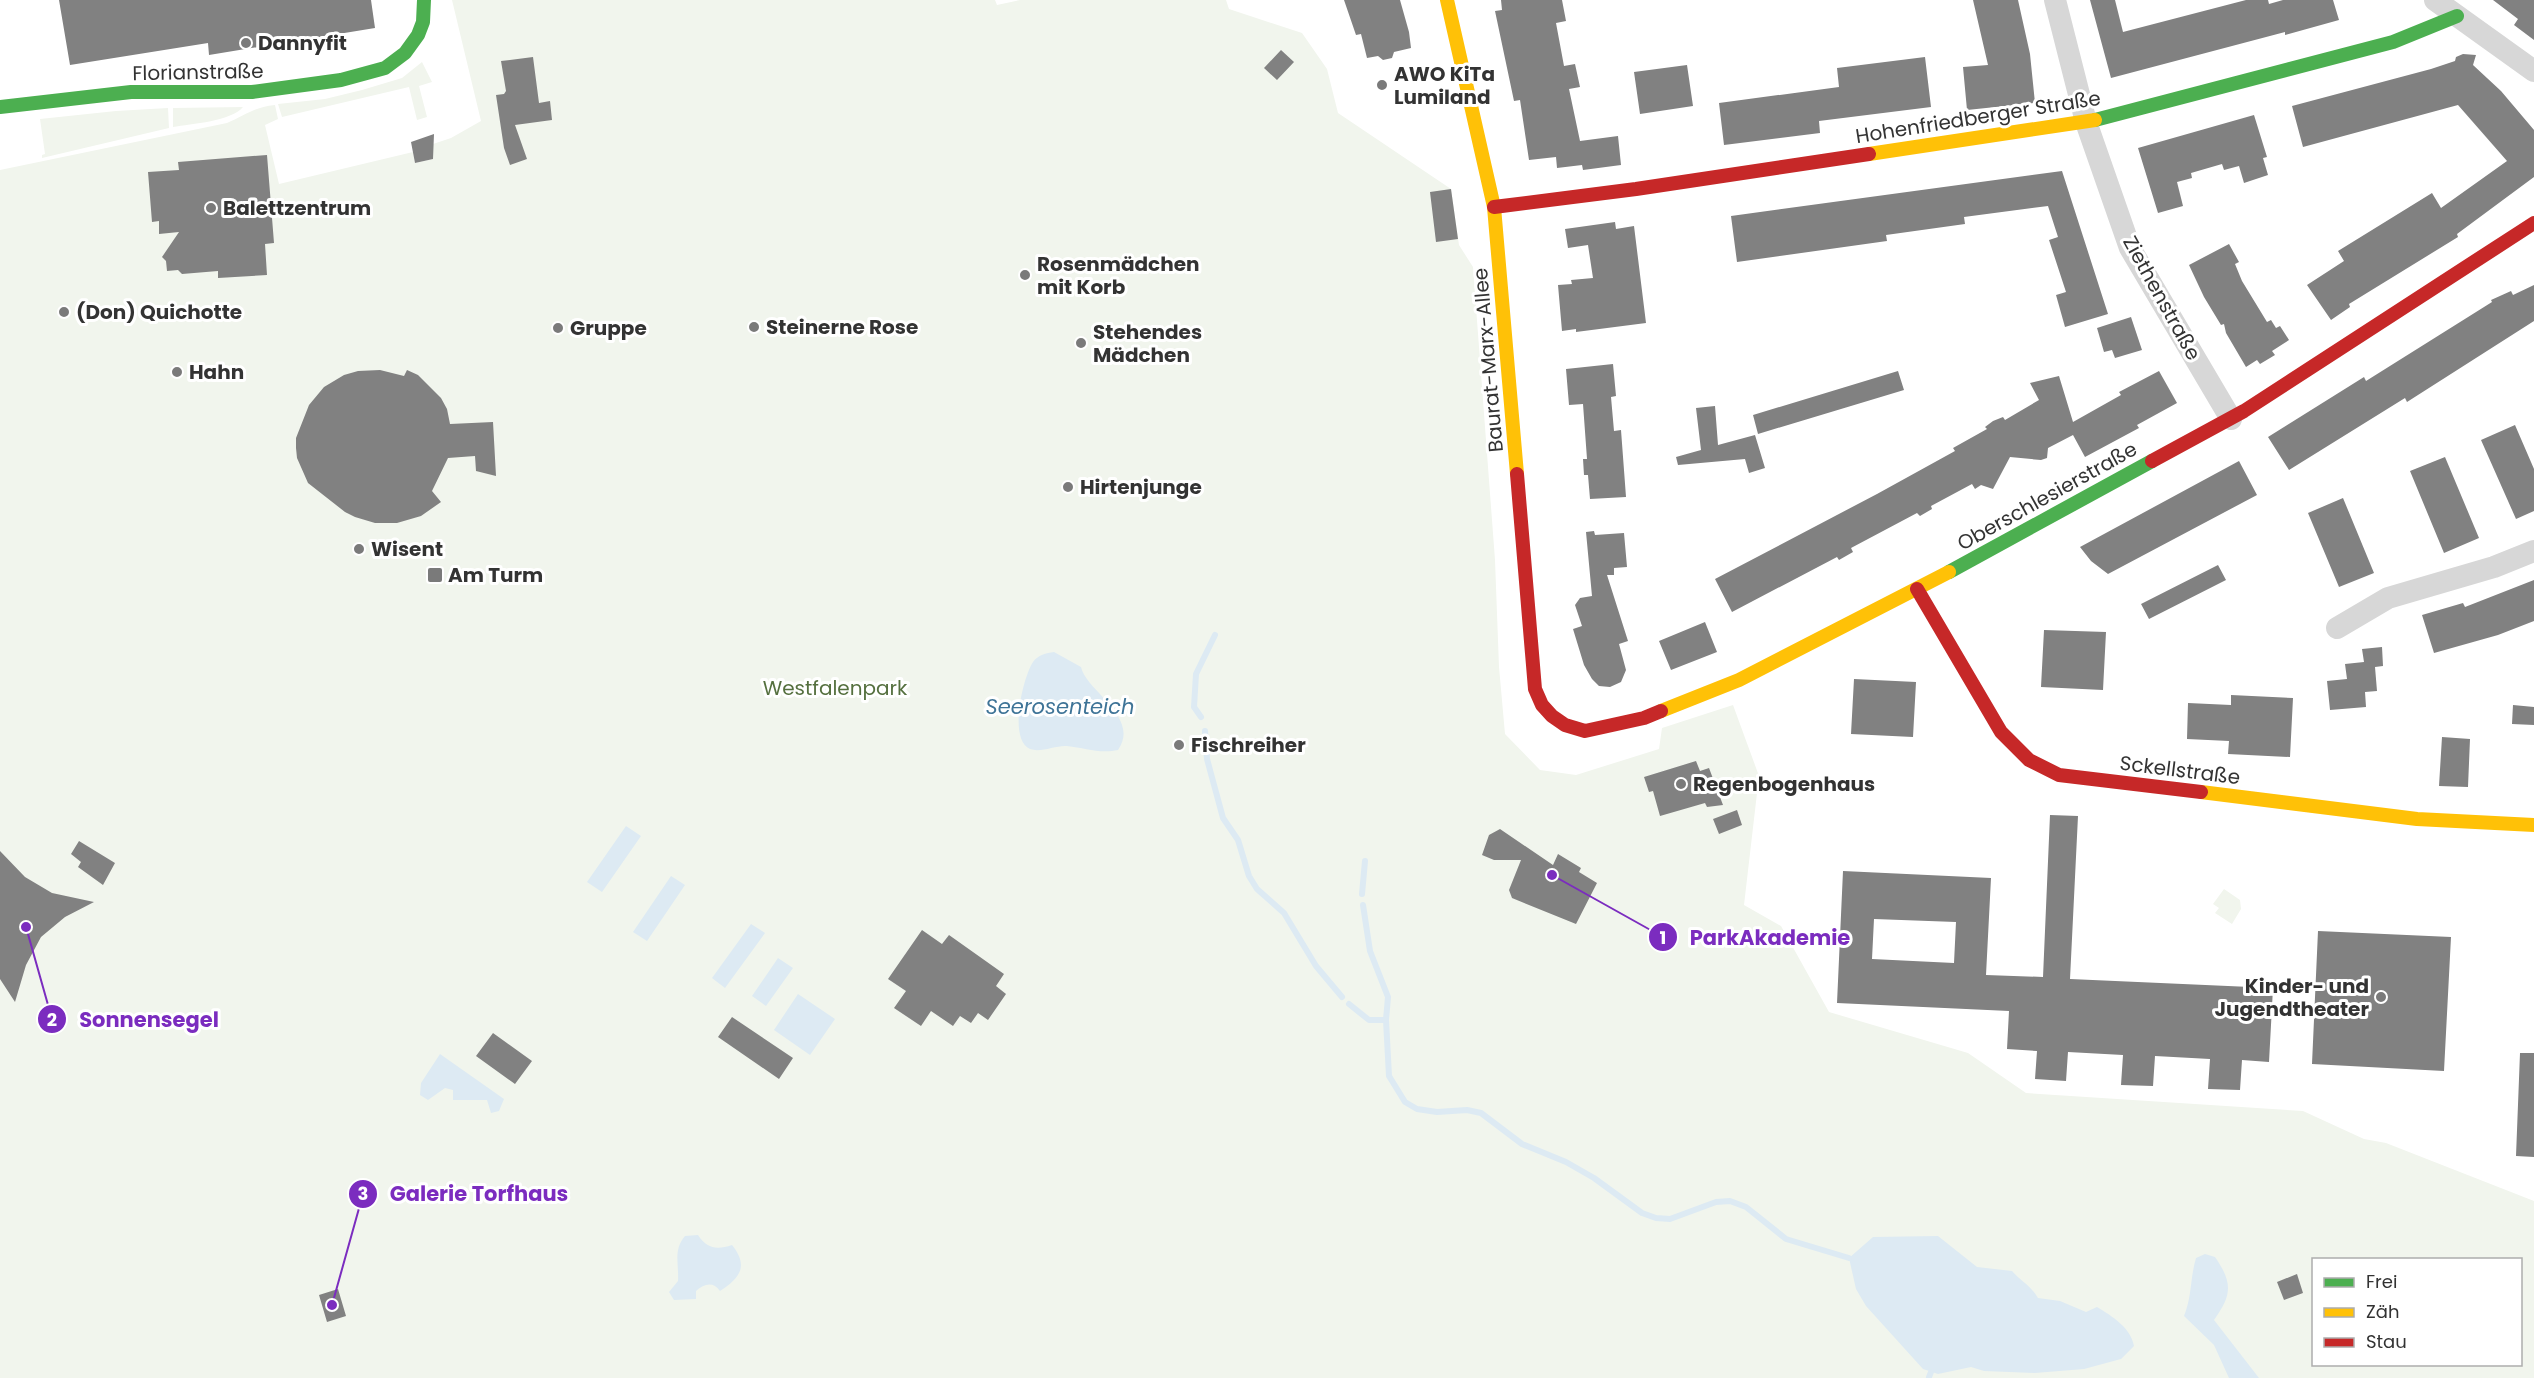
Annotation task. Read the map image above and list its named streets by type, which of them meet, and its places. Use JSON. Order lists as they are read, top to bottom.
{
  "streets": {
    "street": [
      "Florianstraße",
      "Hohenfriedberger Straße",
      "Ziethenstraße",
      "Baurat-Marx-Allee",
      "Oberschlesierstraße",
      "Sckellstraße"
    ]
  },
  "crossings": [
    ["Hohenfriedberger Straße", "Ziethenstraße"],
    ["Hohenfriedberger Straße", "Baurat-Marx-Allee"],
    ["Ziethenstraße", "Oberschlesierstraße"],
    ["Baurat-Marx-Allee", "Oberschlesierstraße"],
    ["Oberschlesierstraße", "Sckellstraße"]
  ],
  "water": ["Seerosenteich"],
  "parks": ["Westfalenpark"],
  "places": {
    "other": [
      "Dannyfit",
      "AWO KiTa Lumiland",
      "Balettzentrum",
      "Rosenmädchen mit Korb",
      "(Don) Quichotte",
      "Steinerne Rose",
      "Gruppe",
      "Stehendes Mädchen",
      "Hahn",
      "Hirtenjunge",
      "Wisent",
      "Fischreiher",
      "Regenbogenhaus",
      "ParkAkademie",
      "Sonnensegel",
      "Kinder- und Jugendtheater",
      "Galerie Torfhaus"
    ],
    "transit": ["Am Turm"]
  },
  "legend": ["Frei", "Zäh", "Stau"]
}
